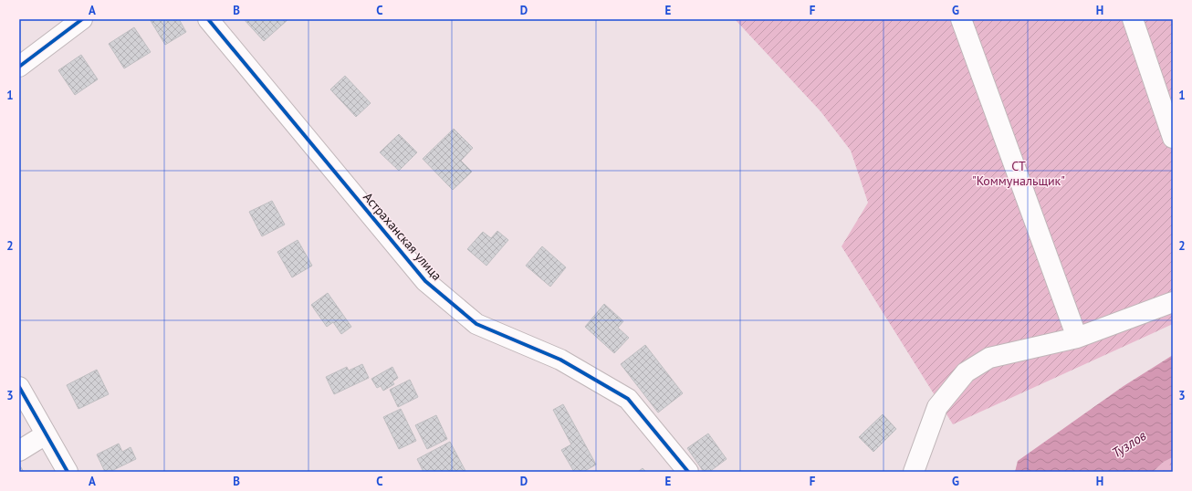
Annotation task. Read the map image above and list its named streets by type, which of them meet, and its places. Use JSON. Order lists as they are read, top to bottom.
{
  "streets": {
    "street": ["Астраханская улица"]
  },
  "water": ["Тузлов"],
  "parks": ["СТ \"Коммунальщик\""],
  "grid": {
    "columns": [
      "A",
      "B",
      "C",
      "D",
      "E",
      "F",
      "G",
      "H"
    ],
    "rows": ["1", "2", "3"]
  }
}
